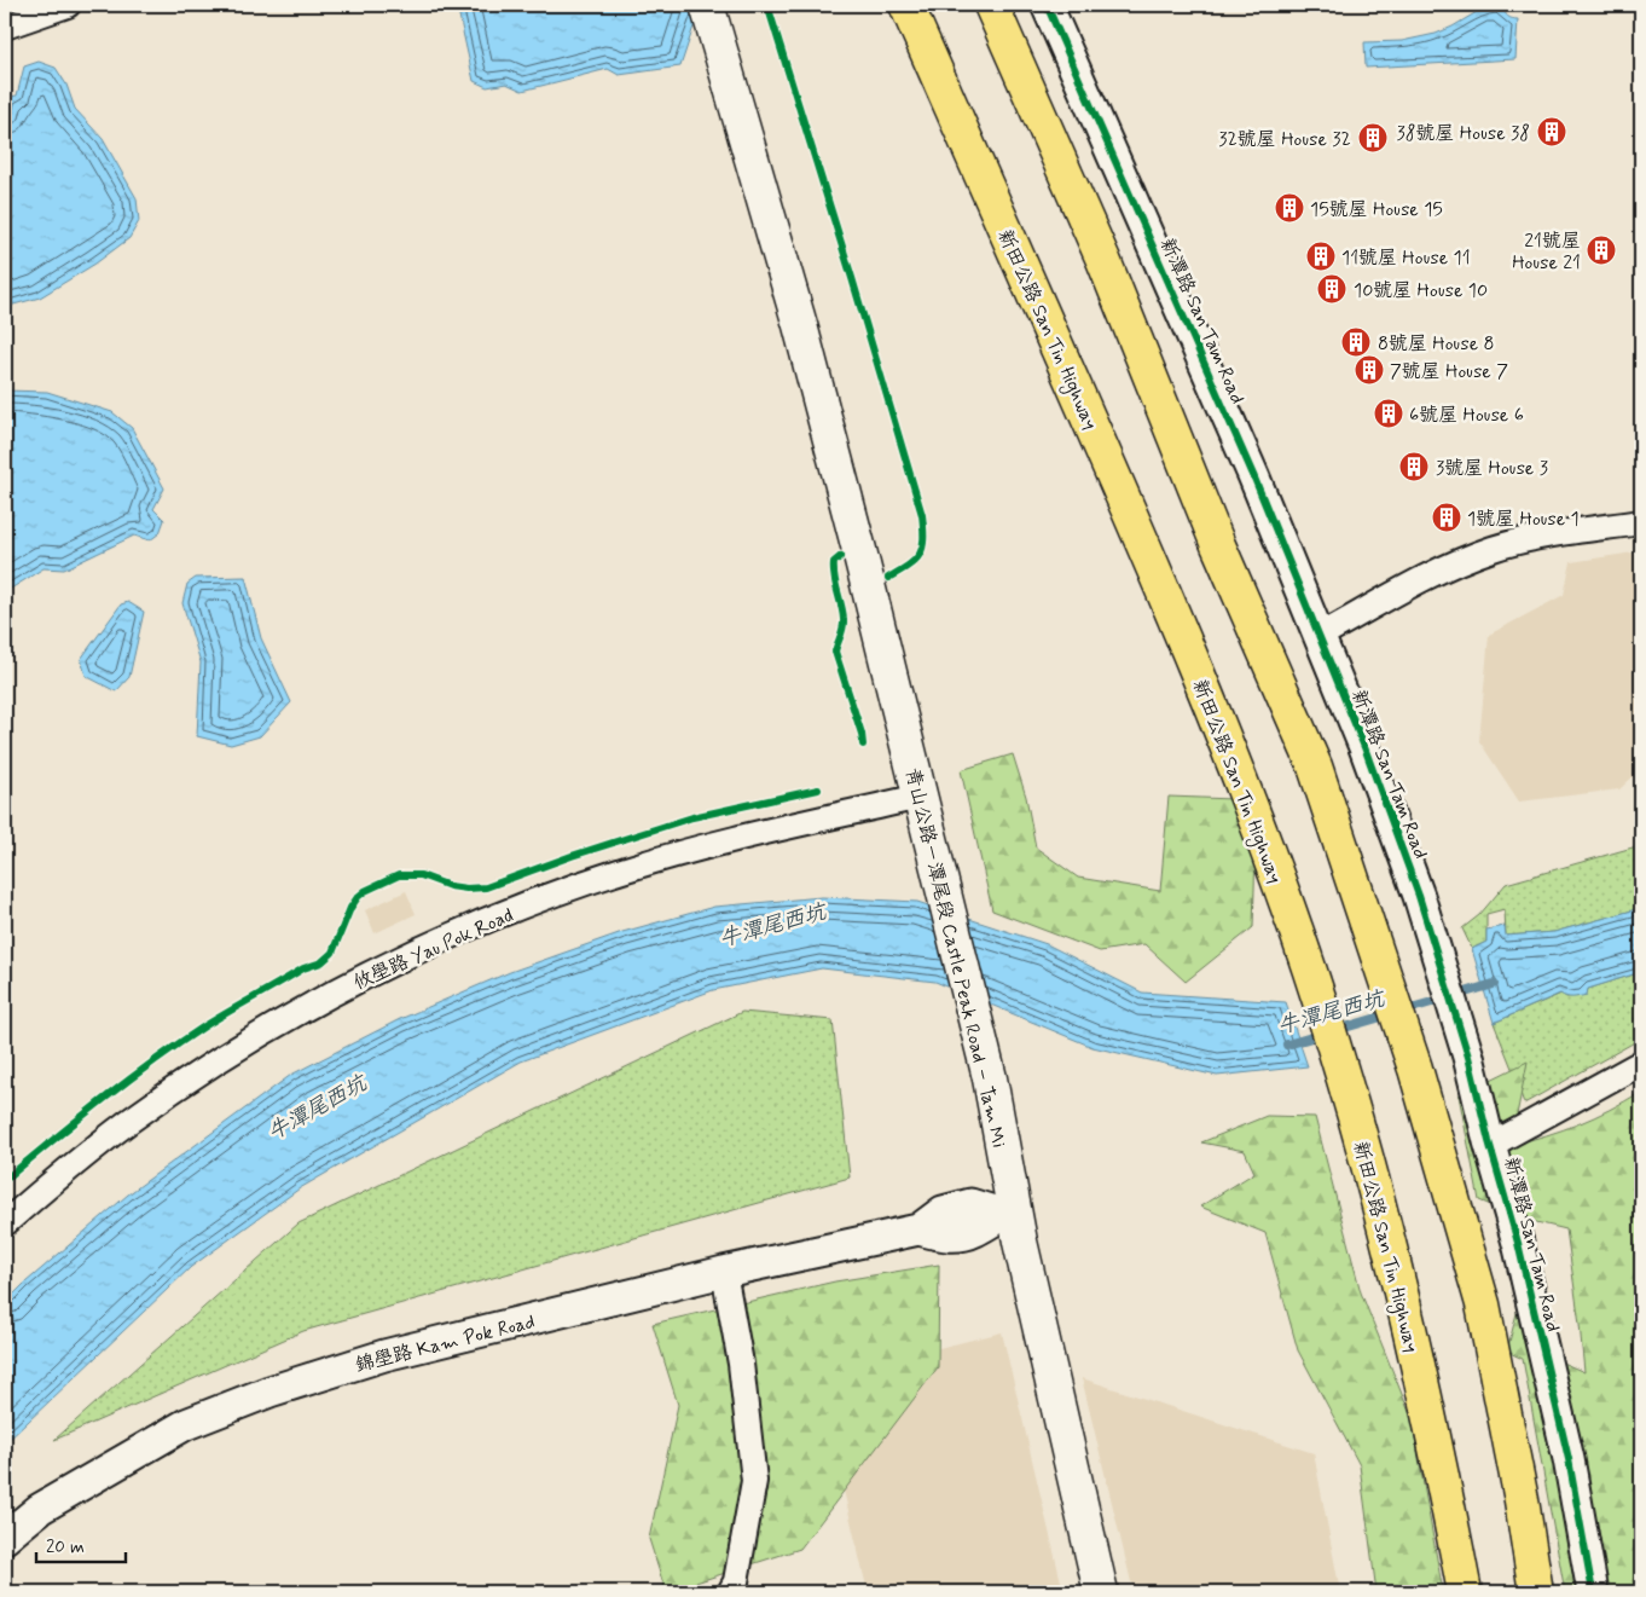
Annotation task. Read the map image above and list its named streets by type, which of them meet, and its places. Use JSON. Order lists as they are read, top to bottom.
{
  "streets": {
    "highway": ["新田公路 San Tin Highway"],
    "main road": ["青山公路－潭尾段 Castle Peak Road – Tam Mi"],
    "street": ["新潭路 San Tam Road", "攸壆路 Yau Pok Road", "錦壆路 Kam Pok Road"]
  },
  "crossings": [
    ["攸壆路 Yau Pok Road", "青山公路－潭尾段 Castle Peak Road – Tam Mi"],
    ["青山公路－潭尾段 Castle Peak Road – Tam Mi", "錦壆路 Kam Pok Road"]
  ],
  "water": ["牛潭尾西坑"],
  "places": {
    "building": [
      "38號屋 House 38",
      "32號屋 House 32",
      "15號屋 House 15",
      "21號屋 House 21",
      "11號屋 House 11",
      "10號屋 House 10",
      "8號屋 House 8",
      "7號屋 House 7",
      "6號屋 House 6",
      "3號屋 House 3",
      "1號屋 House 1"
    ]
  },
  "scale_bar": "20 m"
}
